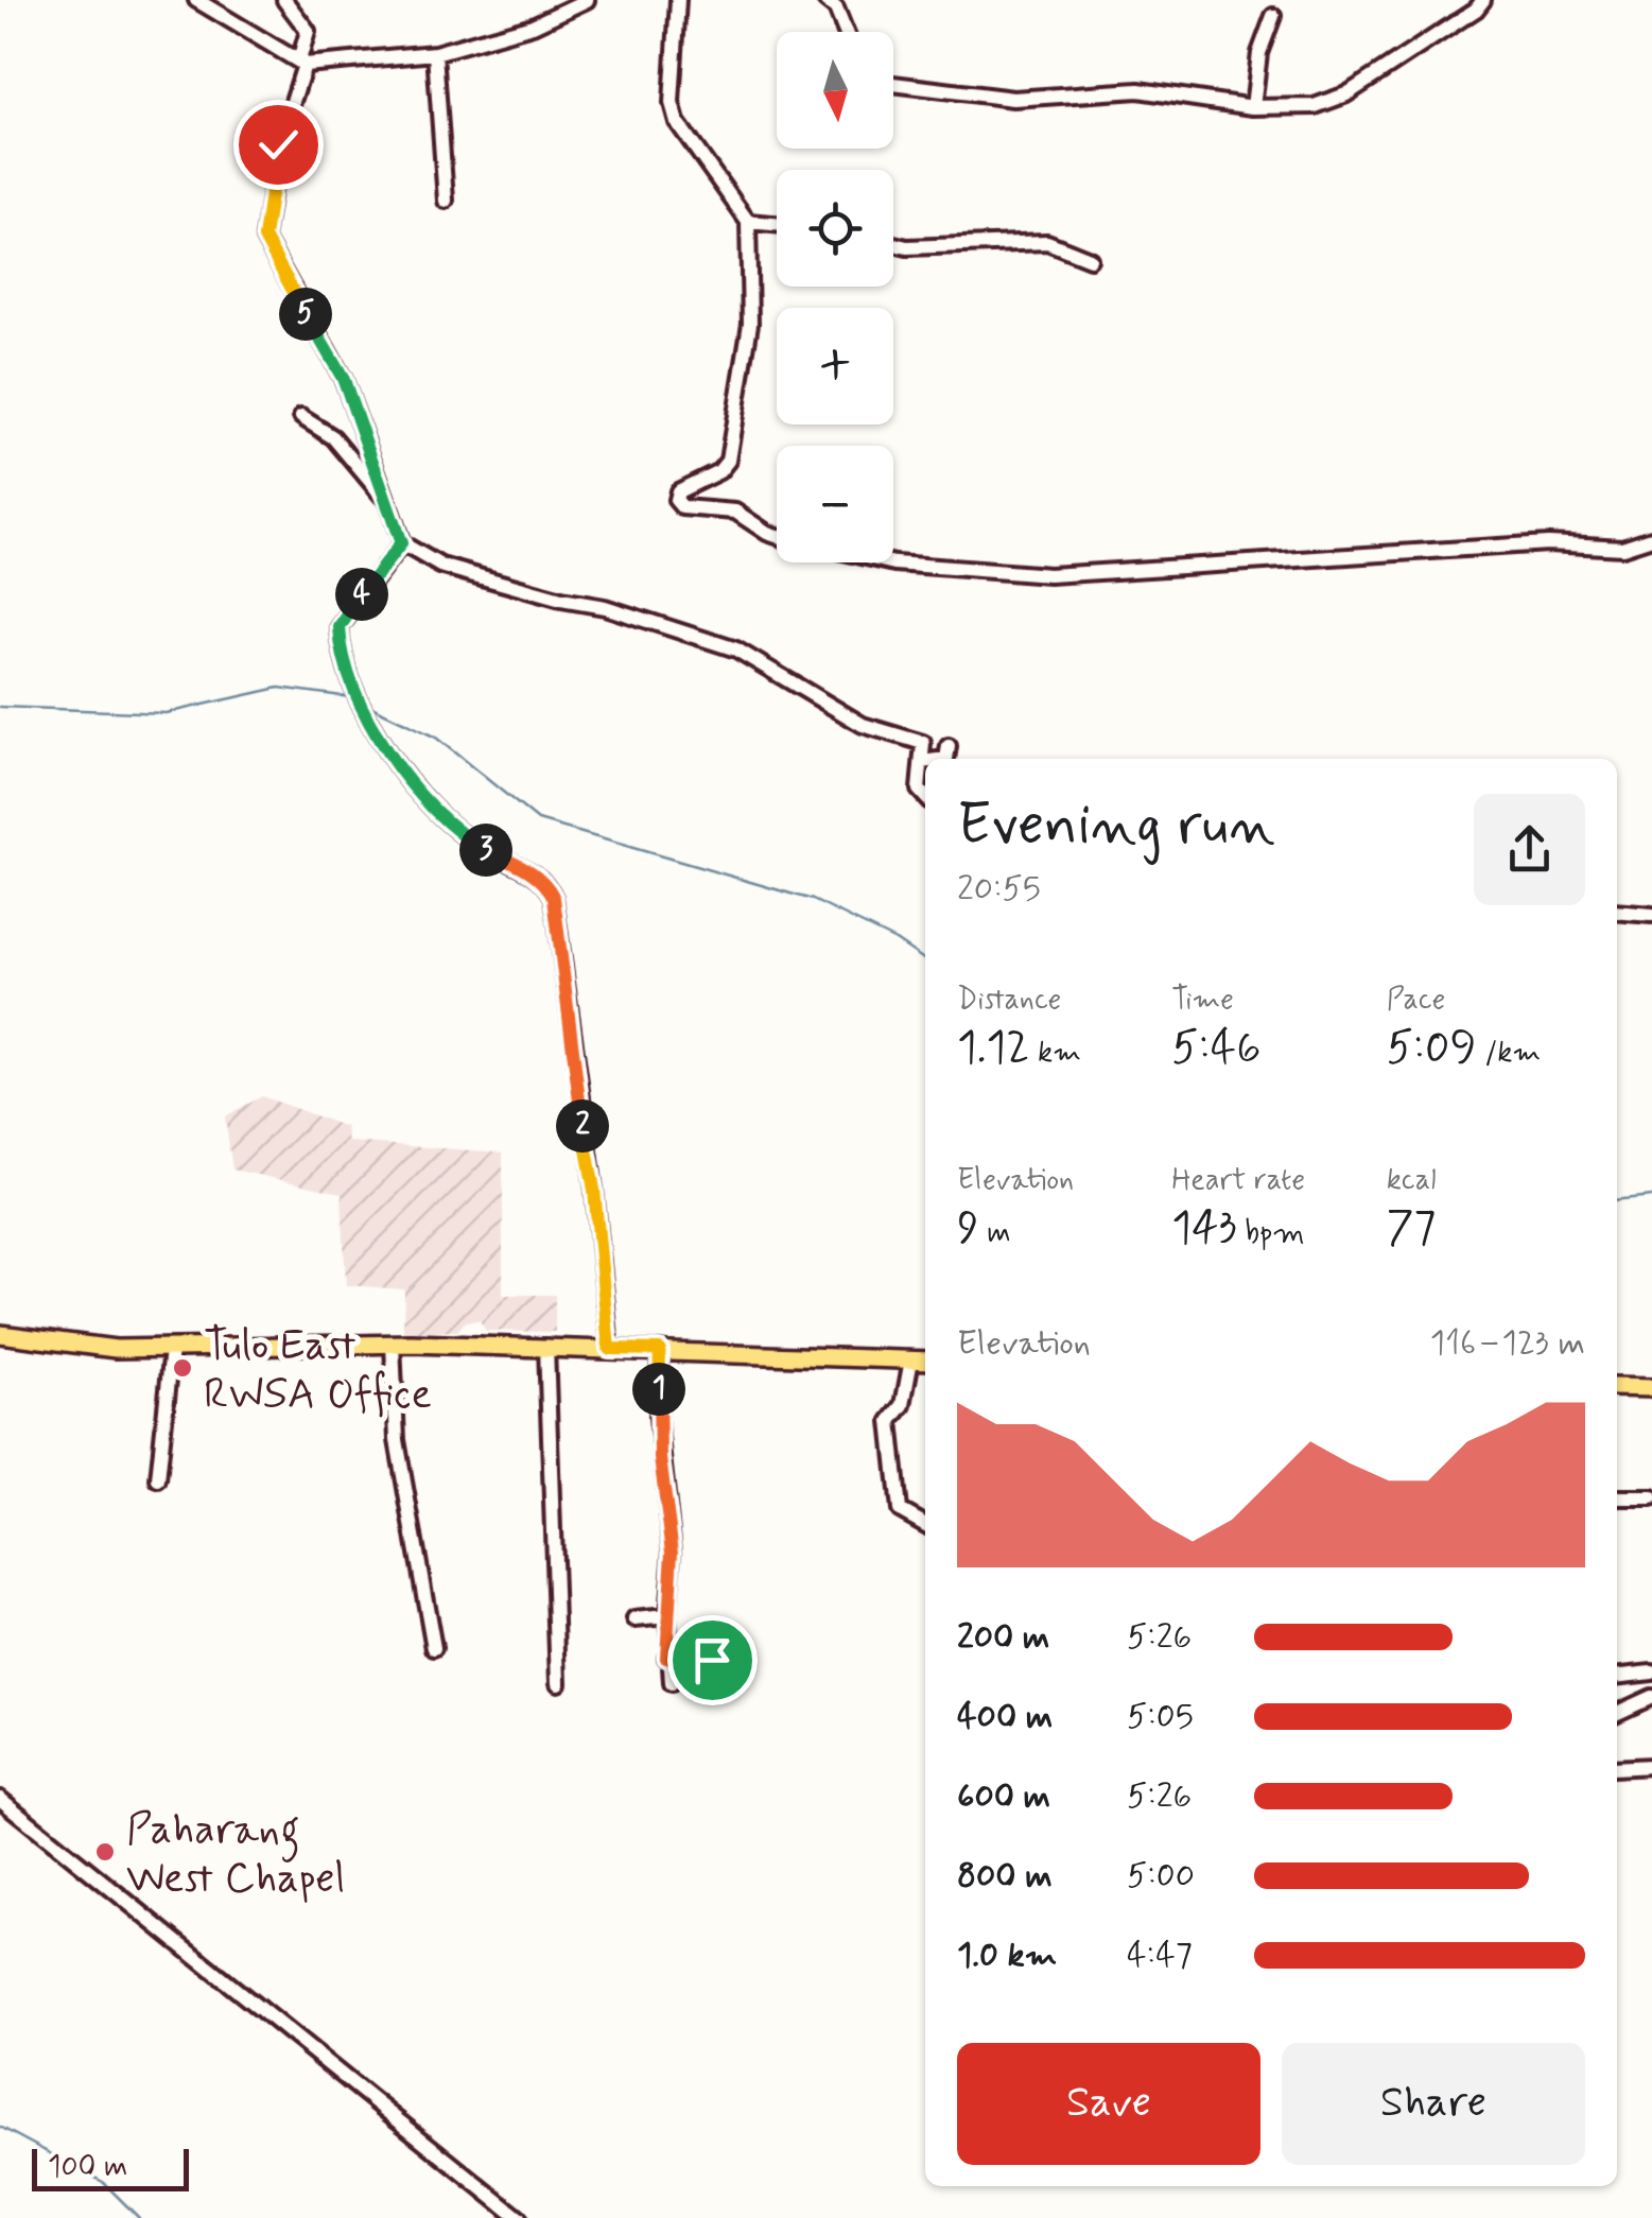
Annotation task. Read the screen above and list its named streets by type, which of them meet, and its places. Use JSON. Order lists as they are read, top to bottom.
{
  "places": ["Tulo East RWSA Office", "Paharang West Chapel"],
  "scale_bar": "100 m",
  "north": "bottom",
  "page": {
    "map_buttons": ["+", "−"],
    "pins": [
      "5",
      "4",
      "3",
      "2",
      "1"
    ],
    "heading": ["Evening run", "20:55"],
    "stats": [
      ["Distance", "1.12 km"],
      ["Time", "5:46"],
      ["Pace", "5:09 /km"],
      ["Elevation", "9 m"],
      ["Heart rate", "143 bpm"],
      ["kcal", "77"]
    ],
    "chart": ["Elevation", "116–123 m"],
    "list": [
      {
        "name": "200 m",
        "note": "5:26"
      },
      {
        "name": "400 m",
        "note": "5:05"
      },
      {
        "name": "600 m",
        "note": "5:26"
      },
      {
        "name": "800 m",
        "note": "5:00"
      },
      {
        "name": "1.0 km",
        "note": "4:47"
      }
    ],
    "buttons": ["Save", "Share"],
    "scale": "100 m"
  }
}
